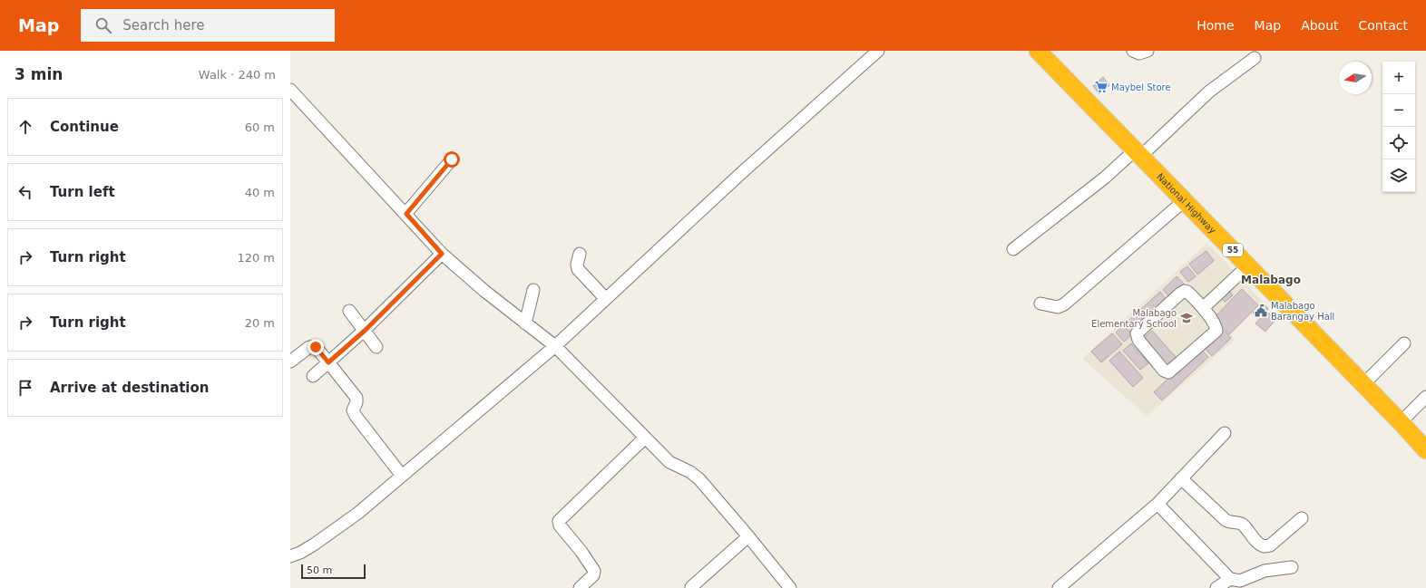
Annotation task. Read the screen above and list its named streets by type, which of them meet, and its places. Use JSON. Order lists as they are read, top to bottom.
{
  "streets": {
    "highway": ["National Highway", "55"]
  },
  "districts": ["Malabago"],
  "places": {
    "supermarket": ["Maybel Store"],
    "public building": ["Malabago Barangay Hall"],
    "school or university": ["Malabago Elementary School"]
  },
  "scale_bar": "50 m",
  "north": "left",
  "page": {
    "header": "Map",
    "search": "Search here",
    "nav": [
      "Home",
      "Map",
      "About",
      "Contact"
    ],
    "heading": ["3 min", "Walk · 240 m"],
    "map_buttons": ["+", "−"],
    "list": [
      ["Continue", "60 m"],
      ["Turn left", "40 m"],
      ["Turn right", "120 m"],
      ["Turn right", "20 m"],
      "Arrive at destination"
    ],
    "scale": "50 m"
  }
}
